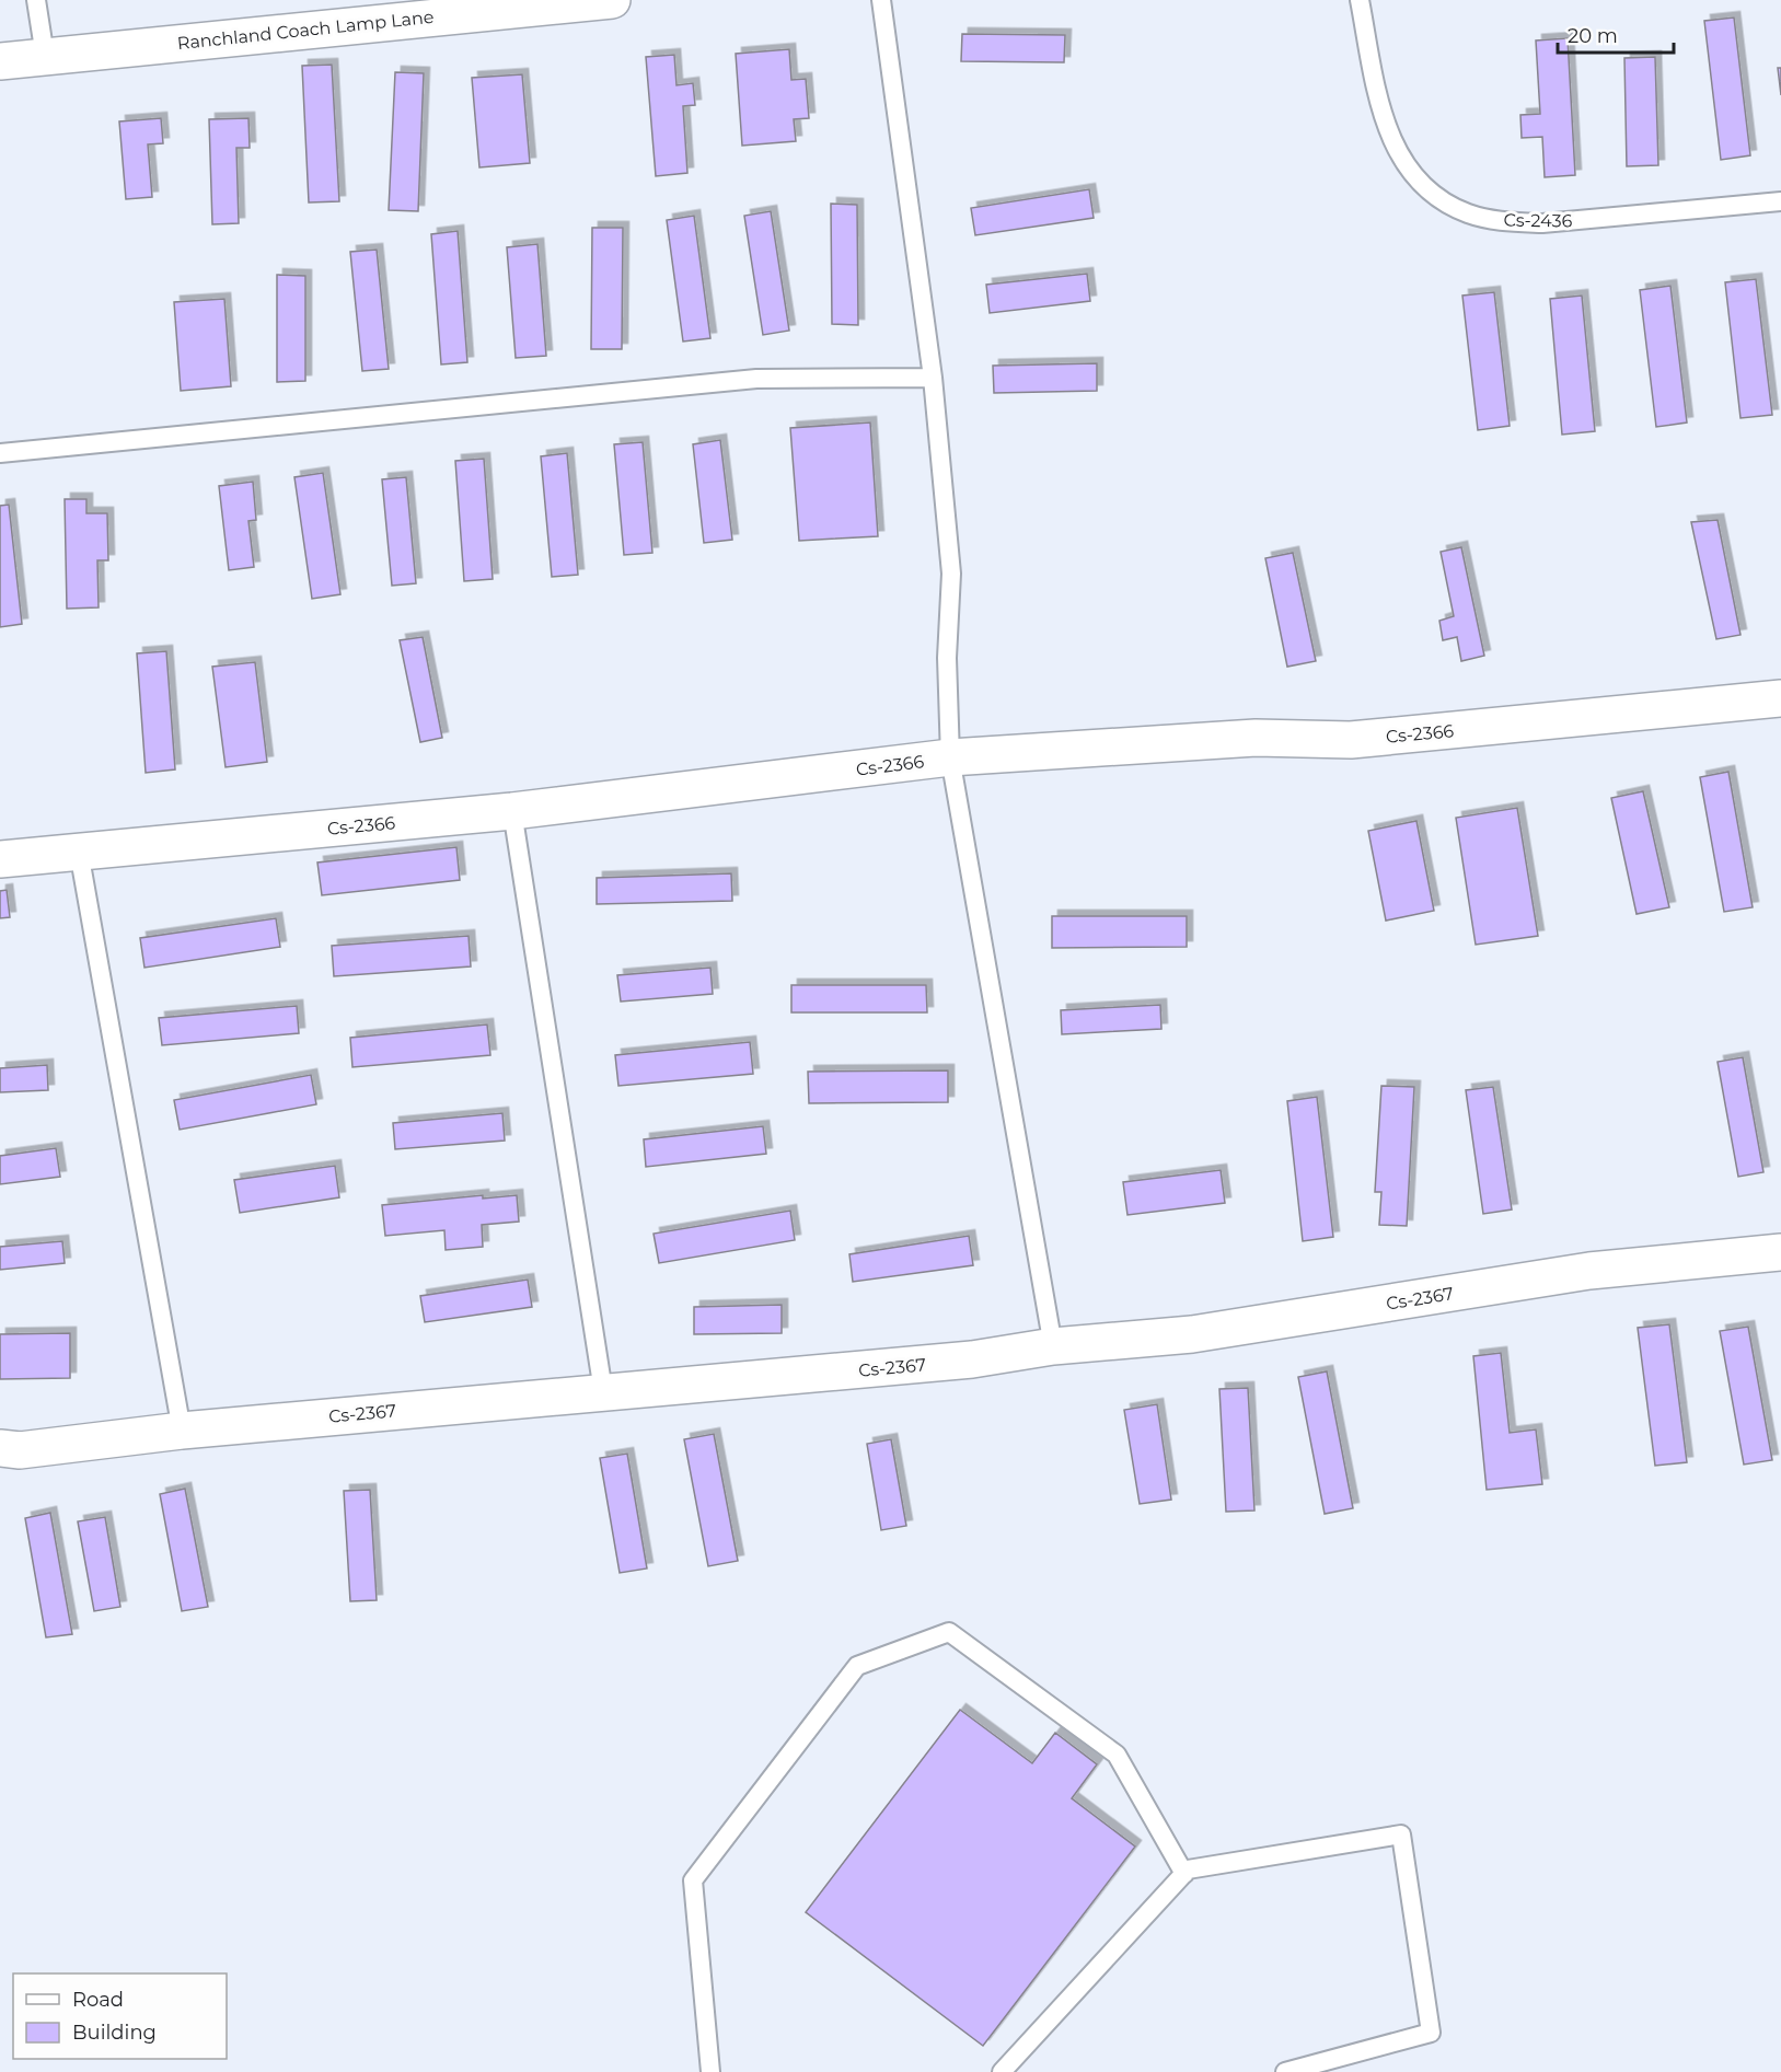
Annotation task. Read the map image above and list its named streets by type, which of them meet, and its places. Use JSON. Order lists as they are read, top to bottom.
{
  "streets": {
    "street": ["Ranchland Coach Lamp Lane", "Cs-2366", "Cs-2367"],
    "lane": ["Cs-2436"]
  },
  "legend": ["Road", "Building"],
  "scale_bar": "20 m"
}
